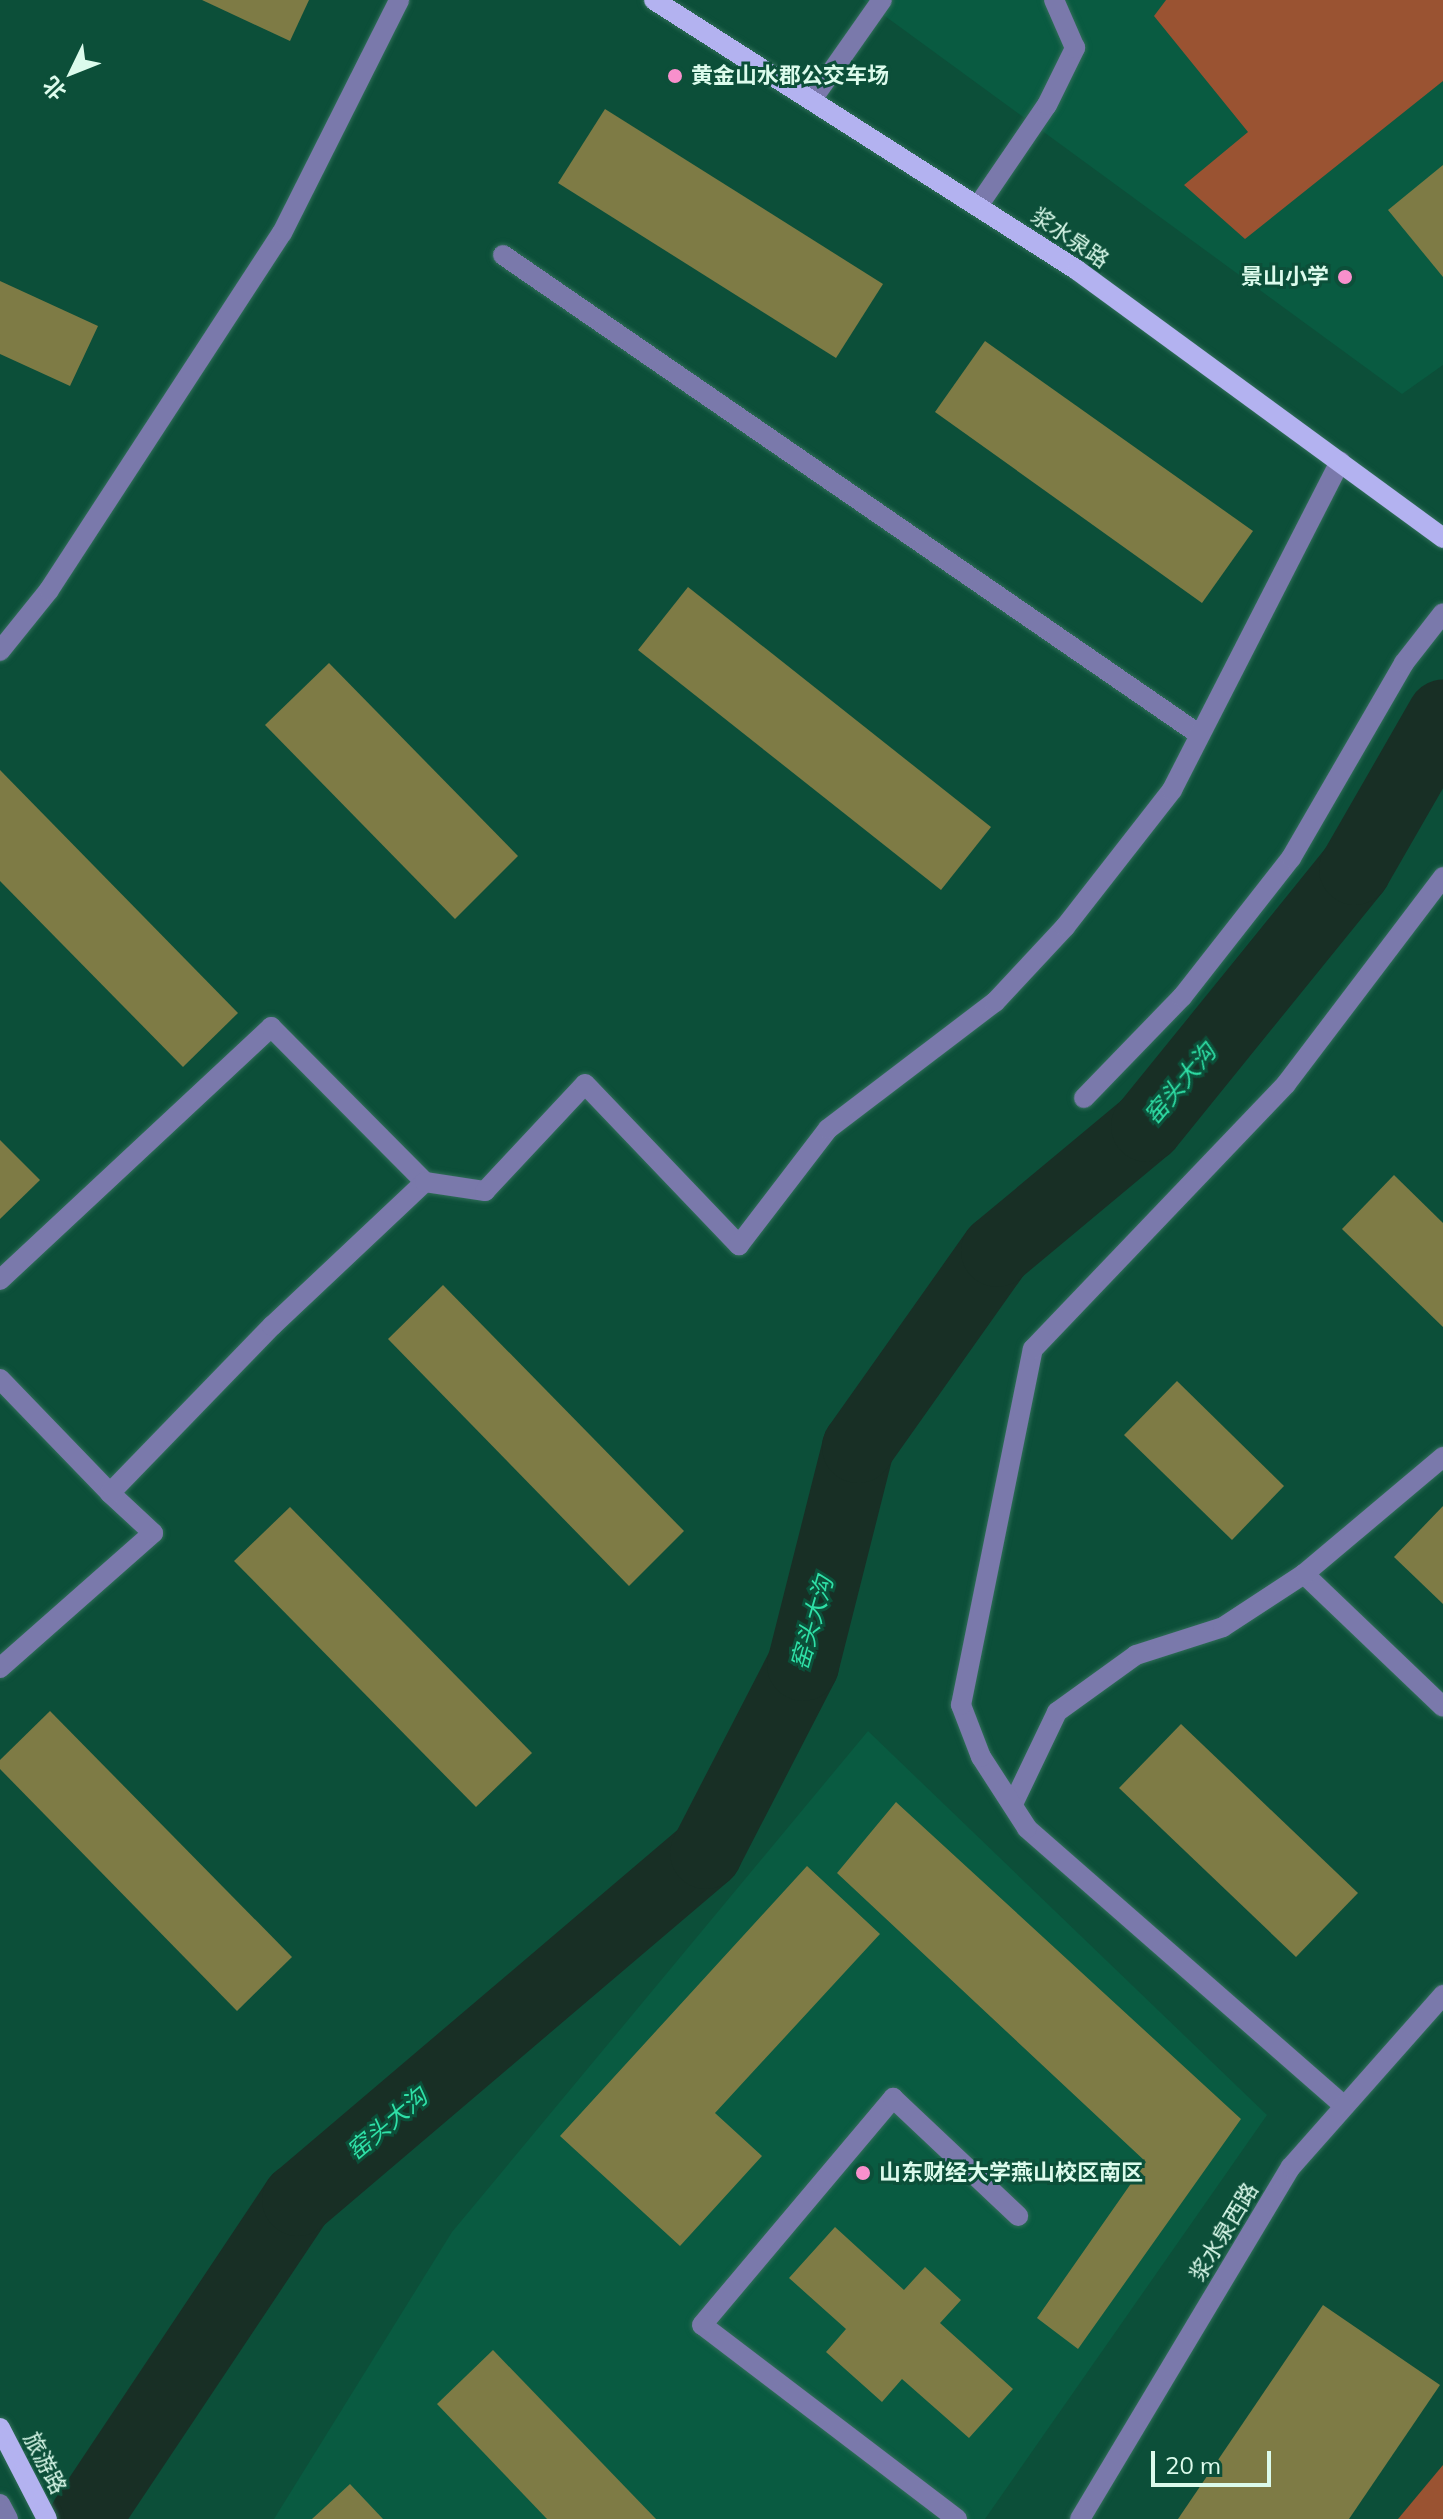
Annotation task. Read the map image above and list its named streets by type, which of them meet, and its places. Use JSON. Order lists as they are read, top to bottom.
{
  "streets": {
    "main road": ["浆水泉路", "旅游路"],
    "street": ["浆水泉西路"]
  },
  "water": ["窑头大沟"],
  "places": ["黄金山水郡公交车场", "景山小学", "山东财经大学燕山校区南区"],
  "scale_bar": "20 m",
  "north": "bottom left"
}
